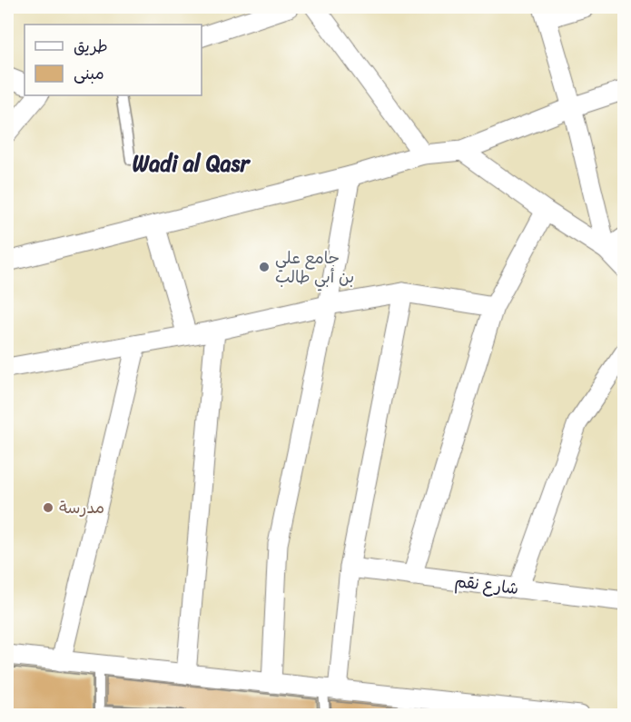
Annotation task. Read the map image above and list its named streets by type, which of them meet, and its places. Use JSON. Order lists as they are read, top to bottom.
{
  "streets": {
    "street": ["شارع نقم"]
  },
  "districts": ["Wadi al Qasr"],
  "places": ["جامع علي بن أبي طالب", "مدرسة"],
  "legend": ["طريق", "مبنى"]
}
